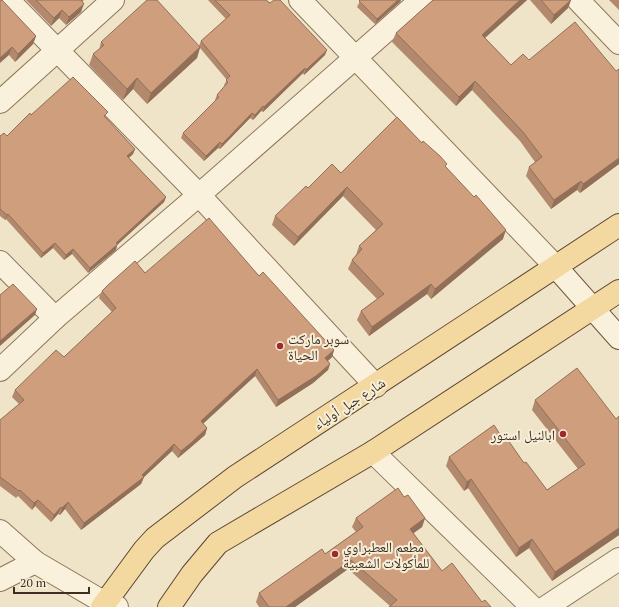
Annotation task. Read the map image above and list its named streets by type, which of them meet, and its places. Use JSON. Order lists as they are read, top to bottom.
{
  "streets": {
    "main road": ["شارع جبل أولياء"]
  },
  "places": ["سوبر ماركت الحياة", "ابالنيل استور", "مطعم العطبراوي للمأكولات الشعبية"],
  "scale_bar": "20 m"
}
